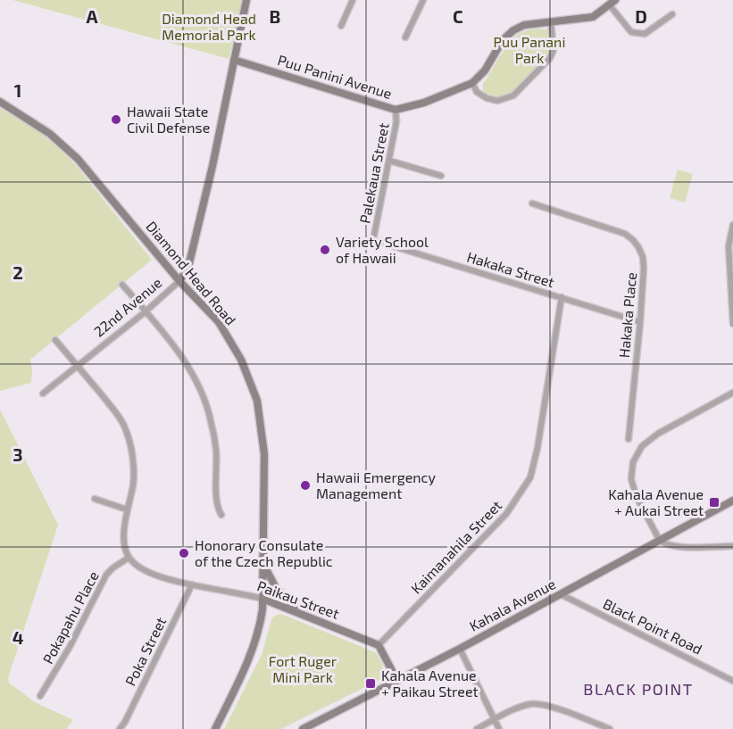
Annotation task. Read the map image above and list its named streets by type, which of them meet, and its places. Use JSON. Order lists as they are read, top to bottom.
{
  "streets": {
    "street": [
      "Puu Panini Avenue",
      "Palekaua Street",
      "Hakaka Street",
      "Diamond Head Road",
      "22nd Avenue",
      "Hakaka Place",
      "Kaimanahila Street",
      "Paikau Street",
      "Kahala Avenue",
      "Pokapahu Place",
      "Black Point Road",
      "Poka Street"
    ]
  },
  "crossings": [
    ["Puu Panini Avenue", "Palekaua Street"],
    ["Puu Panini Avenue", "22nd Avenue"],
    ["Palekaua Street", "Hakaka Street"],
    ["Hakaka Street", "Hakaka Place"],
    ["Hakaka Street", "Kaimanahila Street"],
    ["Diamond Head Road", "22nd Avenue"],
    ["Diamond Head Road", "Paikau Street"],
    ["Kaimanahila Street", "Paikau Street"],
    ["Paikau Street", "Pokapahu Place"],
    ["Paikau Street", "Poka Street"],
    ["Kahala Avenue", "Black Point Road"]
  ],
  "districts": ["BLACK POINT"],
  "parks": ["Diamond Head Memorial Park", "Puu Panani Park", "Fort Ruger Mini Park"],
  "places": {
    "other": [
      "Hawaii State Civil Defense",
      "Variety School of Hawaii",
      "Hawaii Emergency Management",
      "Honorary Consulate of the Czech Republic"
    ],
    "transit": ["Kahala Avenue + Aukai Street", "Kahala Avenue + Paikau Street"]
  },
  "grid": {
    "columns": [
      "A",
      "B",
      "C",
      "D"
    ],
    "rows": [
      "1",
      "2",
      "3",
      "4"
    ]
  }
}
